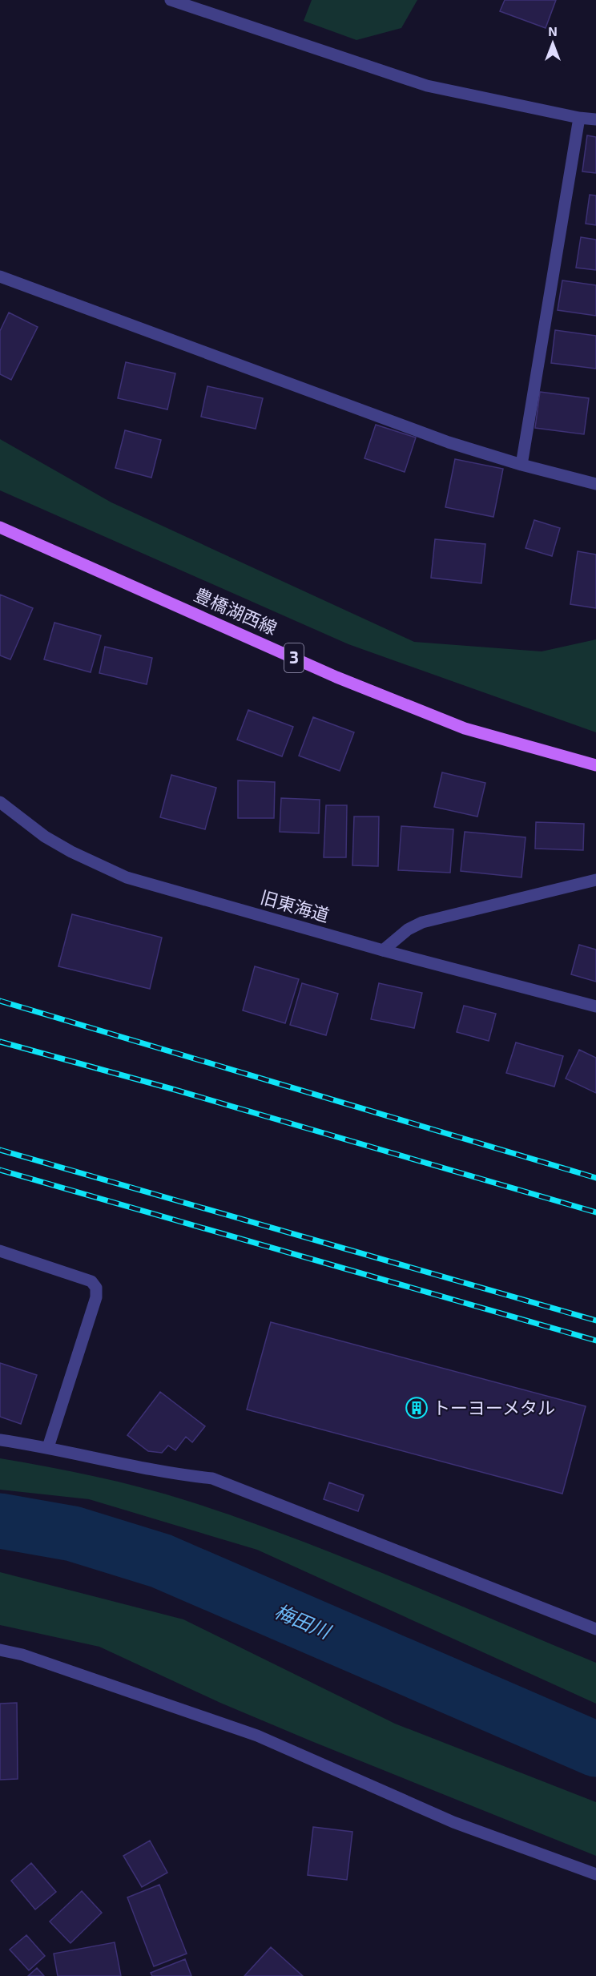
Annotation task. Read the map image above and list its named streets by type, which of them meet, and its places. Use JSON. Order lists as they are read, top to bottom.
{
  "streets": {
    "main road": ["豊橋湖西線", "3"],
    "street": ["旧東海道"]
  },
  "water": ["梅田川"],
  "places": {
    "building": ["トーヨーメタル"]
  },
  "north": "top"
}
